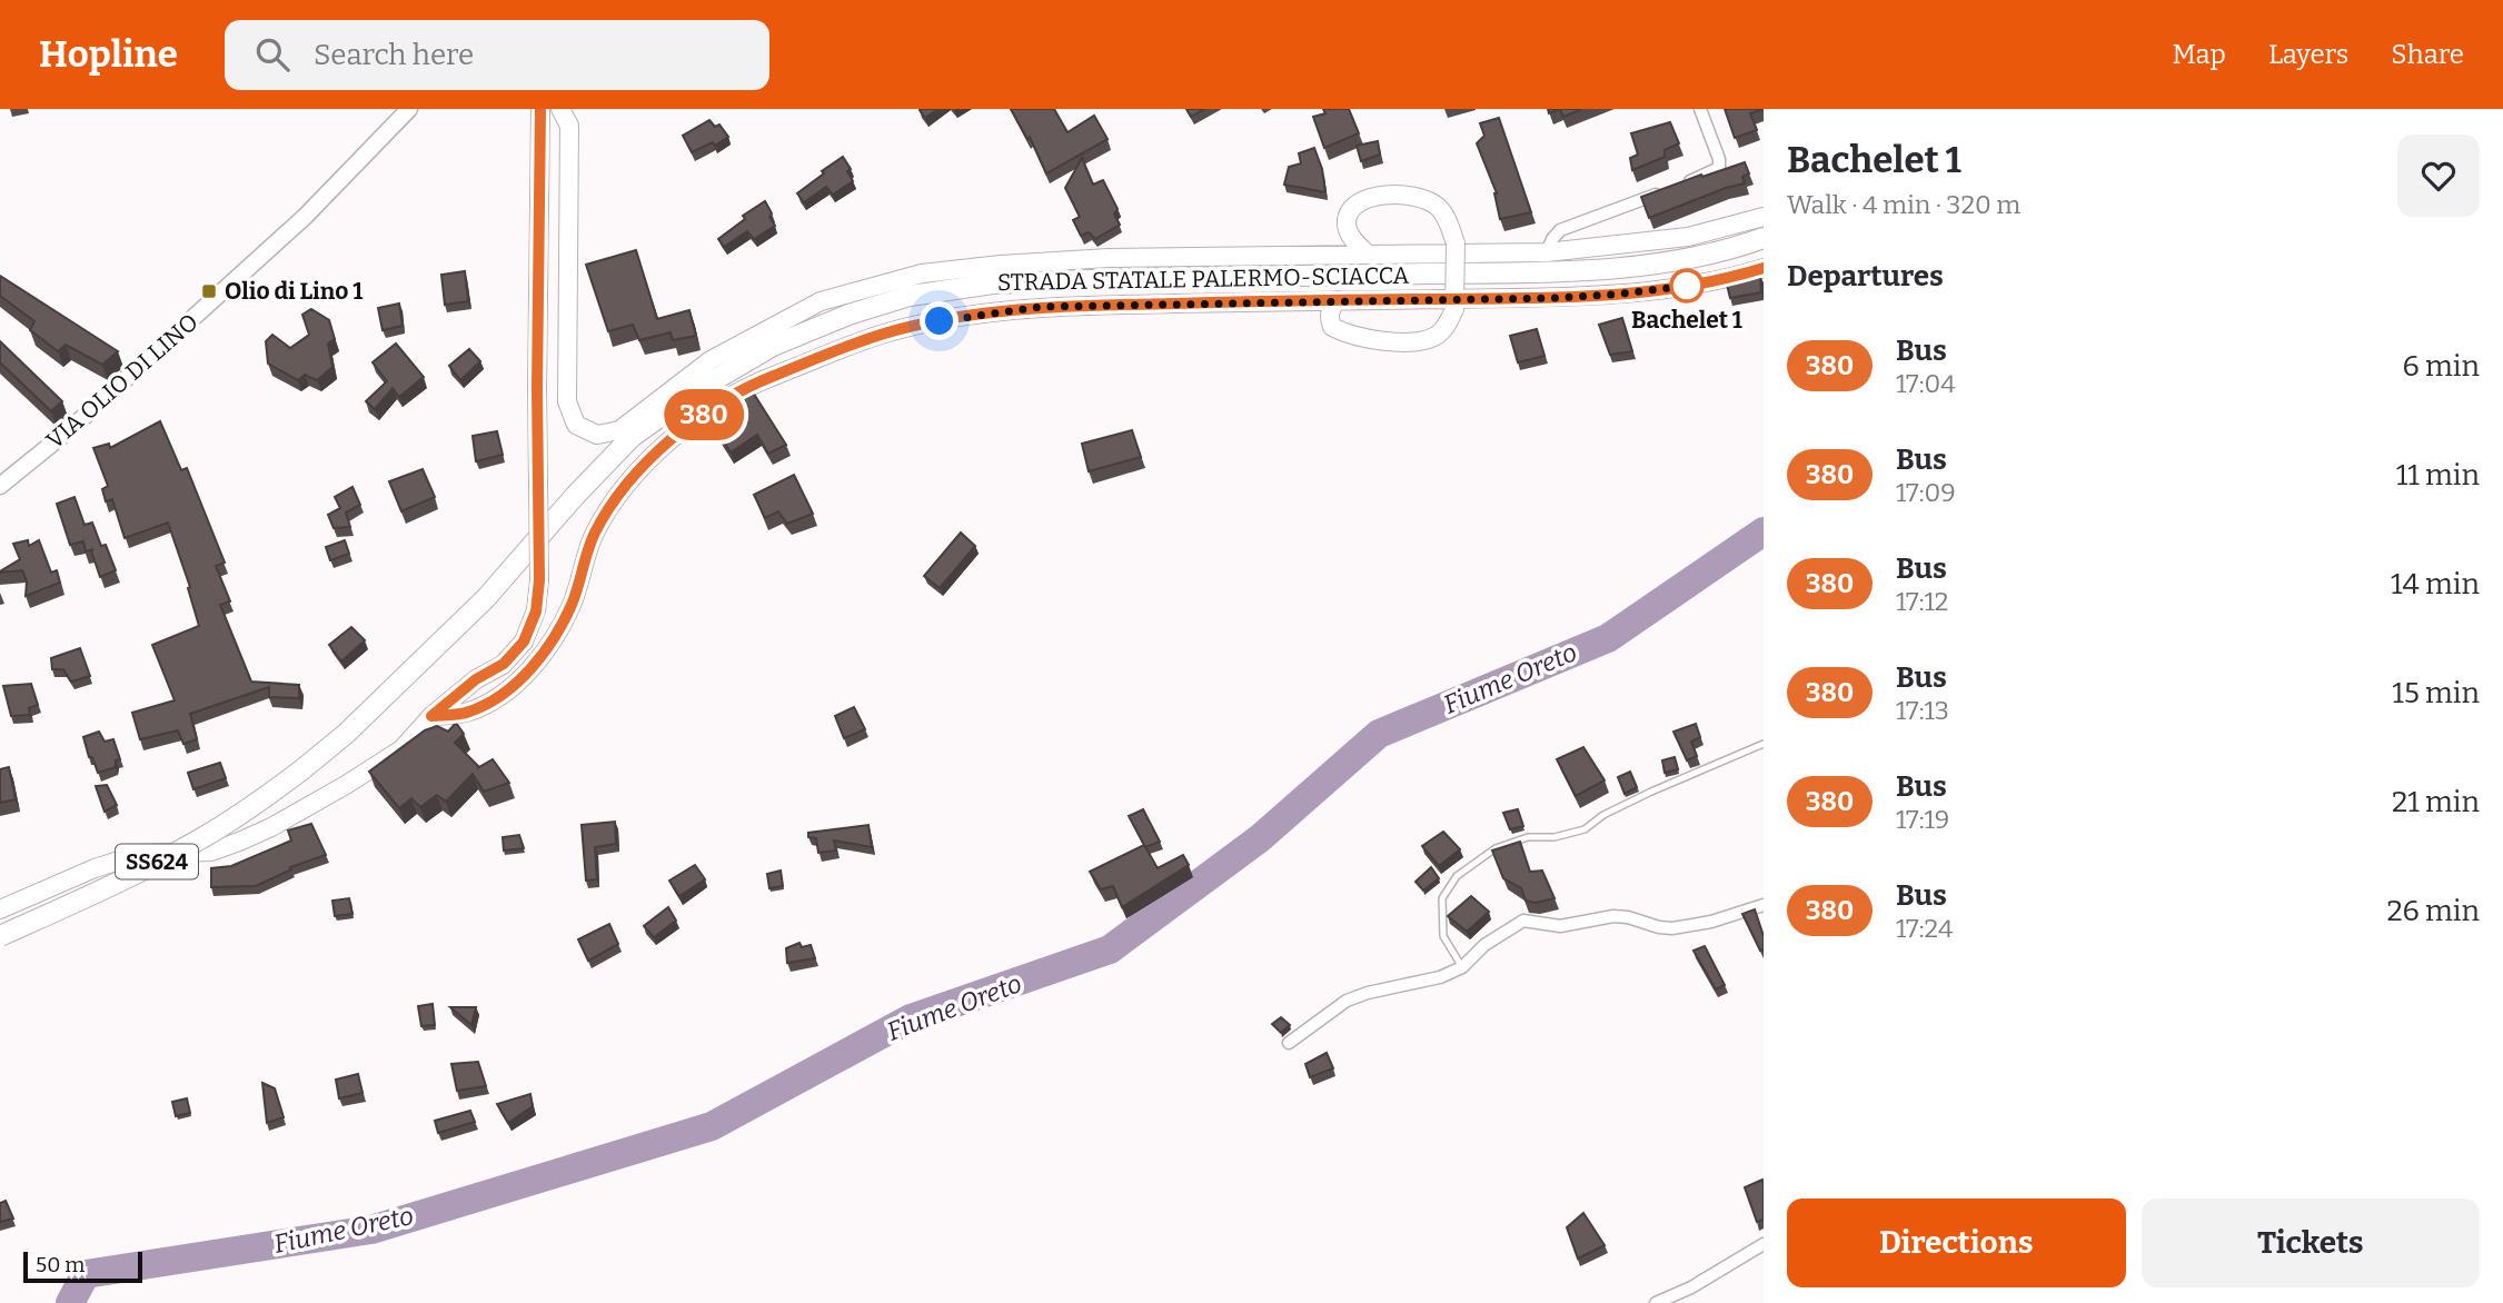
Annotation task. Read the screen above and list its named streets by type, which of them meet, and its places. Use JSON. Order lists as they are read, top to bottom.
{
  "streets": {
    "main road": ["STRADA STATALE PALERMO-SCIACCA", "SS624"],
    "street": ["VIA OLIO DI LINO"]
  },
  "water": ["Fiume Oreto"],
  "places": {
    "other": ["Bachelet 1"],
    "transit": ["Olio di Lino 1"]
  },
  "lines": ["bus line 380"],
  "scale_bar": "50 m",
  "page": {
    "header": "Hopline",
    "search": "Search here",
    "nav": ["Map", "Layers", "Share"],
    "on_map": "380",
    "heading": [
      ["Bachelet 1", "Walk · 4 min · 320 m"],
      "Departures"
    ],
    "list": [
      {
        "mark": "380",
        "name": "Bus",
        "note": "17:04",
        "value": "6 min"
      },
      {
        "mark": "380",
        "name": "Bus",
        "note": "17:09",
        "value": "11 min"
      },
      {
        "mark": "380",
        "name": "Bus",
        "note": "17:12",
        "value": "14 min"
      },
      {
        "mark": "380",
        "name": "Bus",
        "note": "17:13",
        "value": "15 min"
      },
      {
        "mark": "380",
        "name": "Bus",
        "note": "17:19",
        "value": "21 min"
      },
      {
        "mark": "380",
        "name": "Bus",
        "note": "17:24",
        "value": "26 min"
      }
    ],
    "buttons": ["Directions", "Tickets"],
    "scale": "50 m"
  }
}
